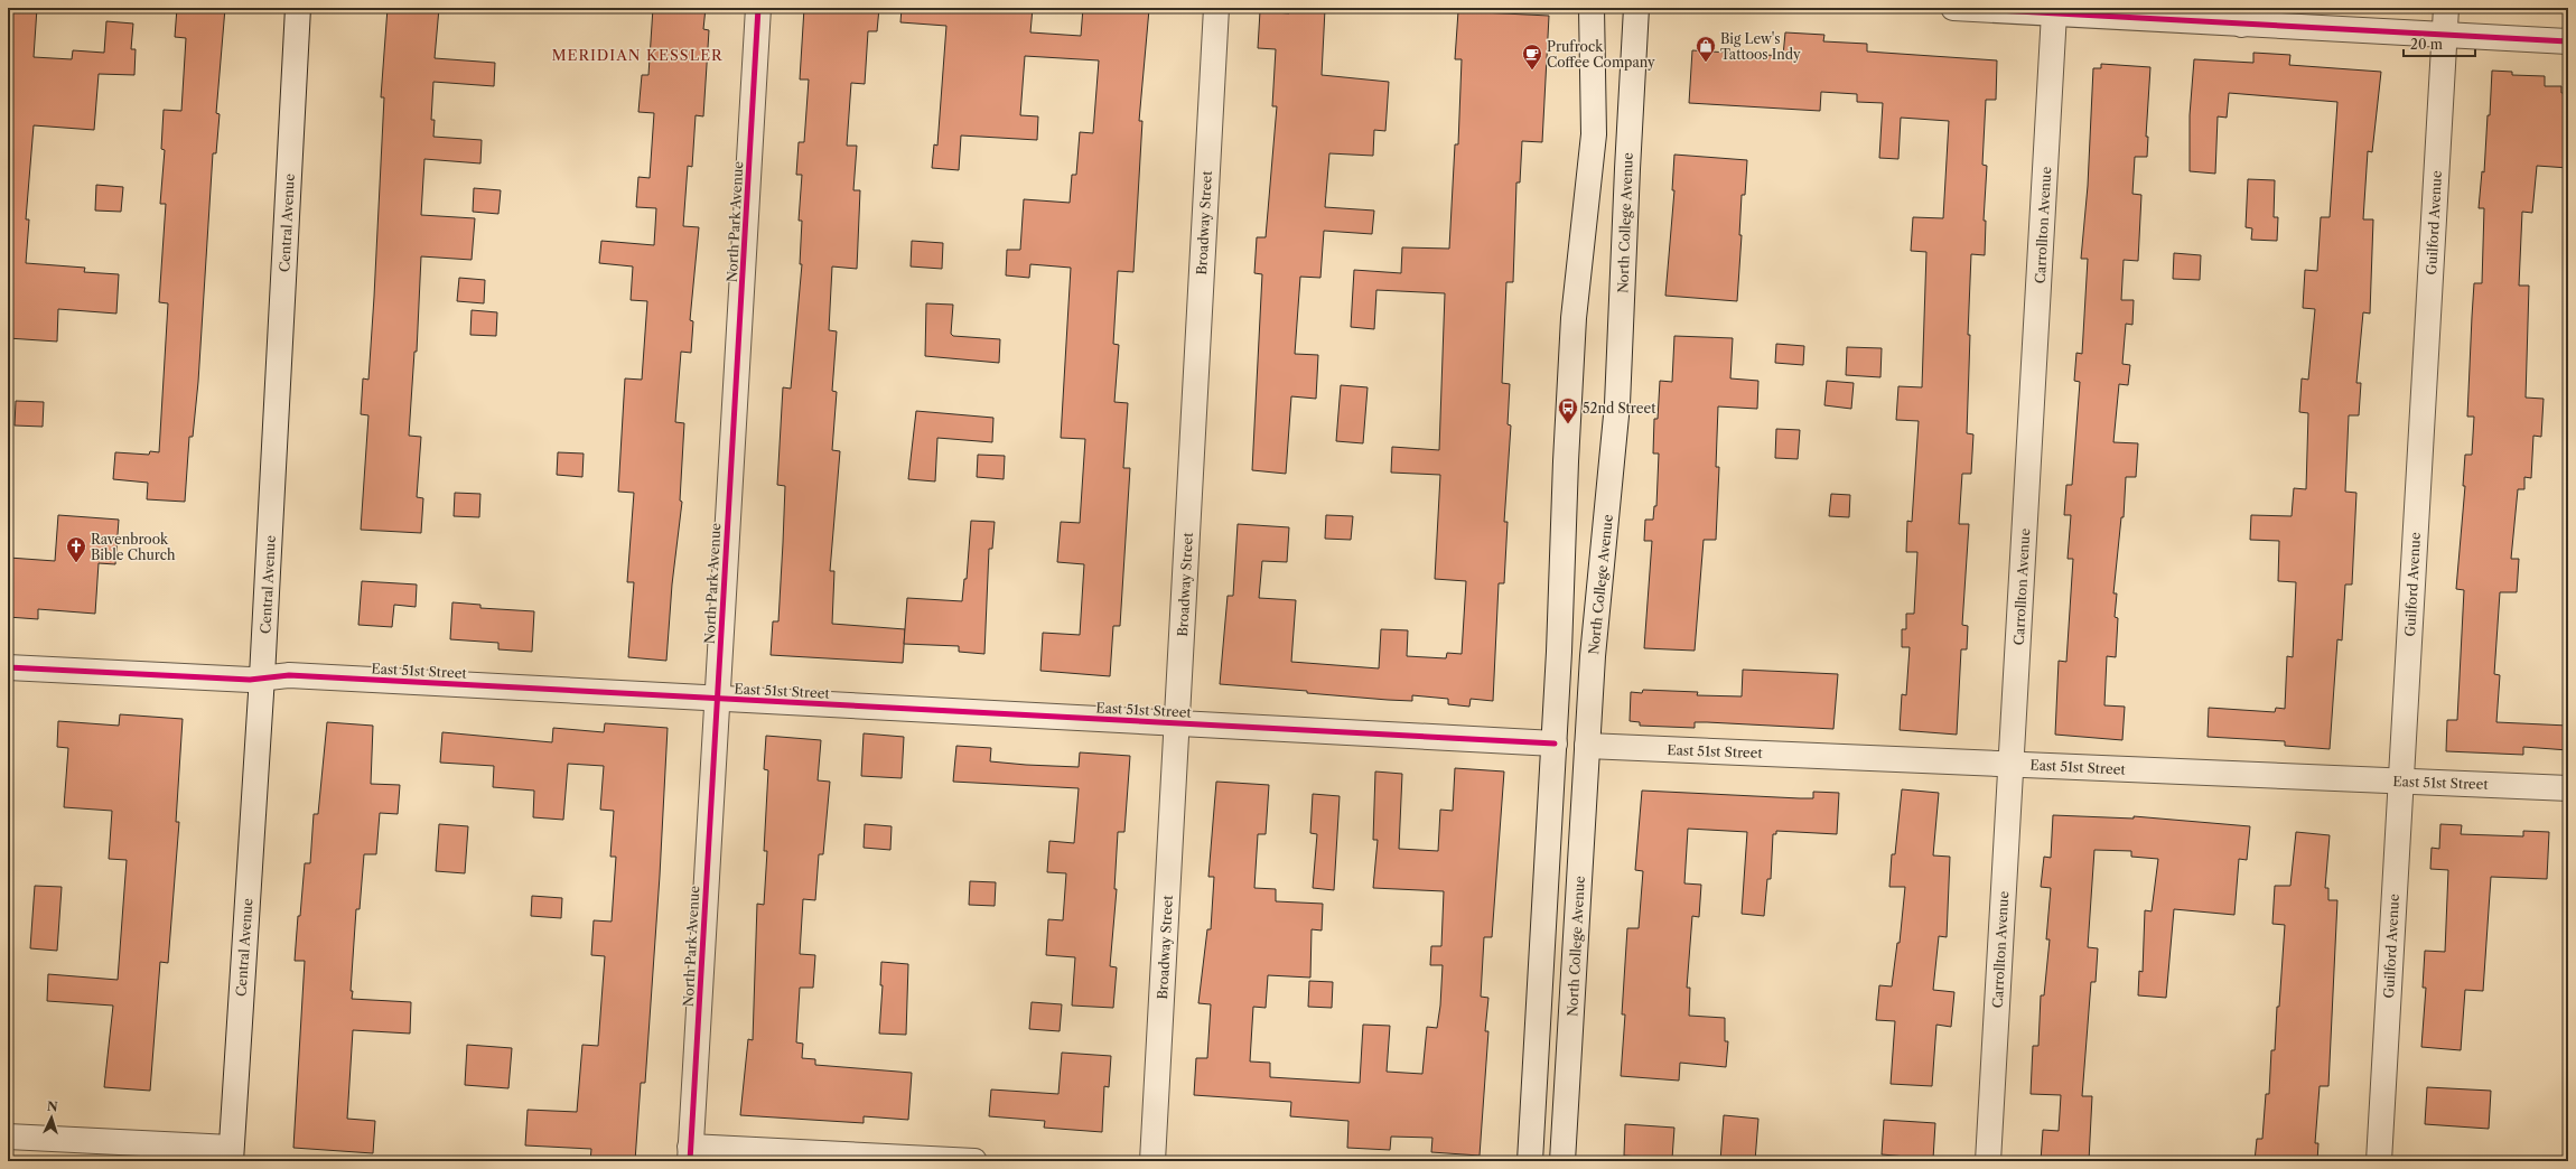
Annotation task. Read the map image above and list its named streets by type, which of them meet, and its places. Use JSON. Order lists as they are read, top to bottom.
{
  "streets": {
    "street": [
      "North Park Avenue",
      "Central Avenue",
      "Broadway Street",
      "North College Avenue",
      "Guilford Avenue",
      "Carrollton Avenue",
      "East 51st Street"
    ]
  },
  "crossings": [
    ["North Park Avenue", "East 51st Street"],
    ["Central Avenue", "East 51st Street"],
    ["Broadway Street", "East 51st Street"],
    ["North College Avenue", "East 51st Street"],
    ["Guilford Avenue", "East 51st Street"],
    ["Carrollton Avenue", "East 51st Street"]
  ],
  "districts": ["MERIDIAN KESSLER"],
  "places": {
    "shop": ["Big Lew's Tattoos Indy"],
    "cafe": ["Prufrock Coffee Company"],
    "bus stop": ["52nd Street"],
    "church": ["Ravenbrook Bible Church"]
  },
  "scale_bar": "20 m",
  "north": "top"
}
